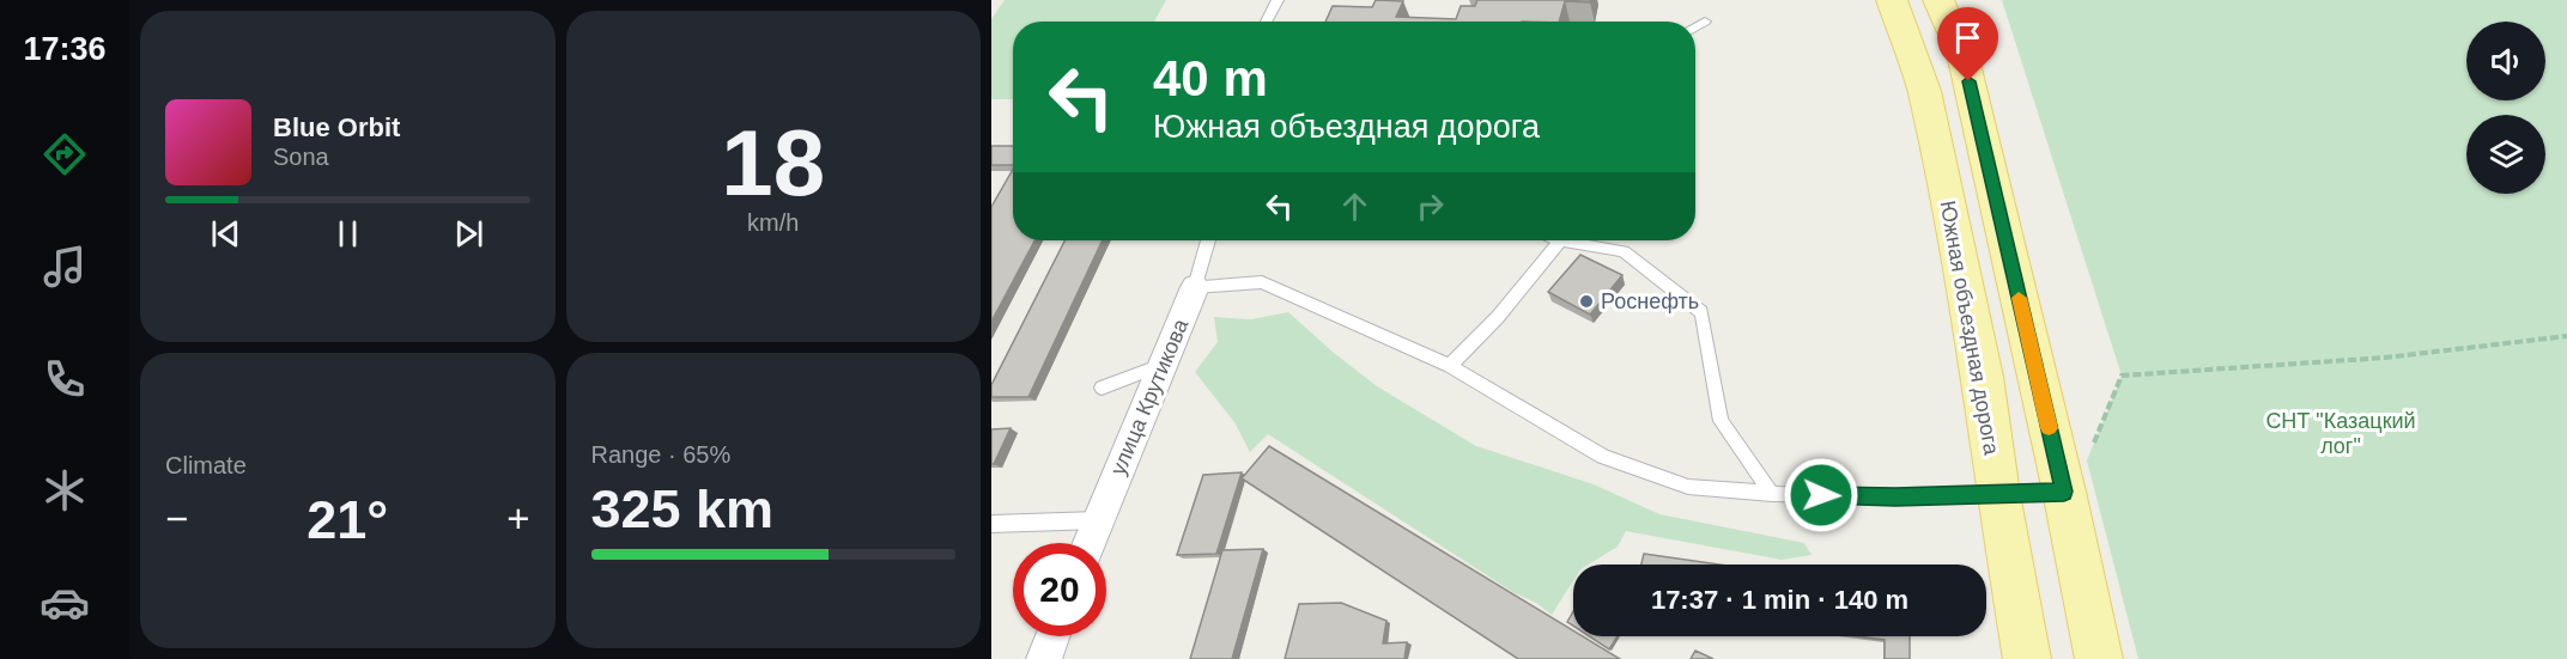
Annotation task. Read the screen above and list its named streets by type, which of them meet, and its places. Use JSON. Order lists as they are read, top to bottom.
{
  "streets": {
    "main road": ["Южная объездная дорога"],
    "street": ["улица Крутикова"]
  },
  "parks": ["СНТ \"Казацкий лог\""],
  "places": ["Роснефть"],
  "page": {
    "tabs": "17:36",
    "tile": [
      ["18", "km/h"],
      "Climate",
      ["Range · 65%", "325 km"]
    ],
    "turn": ["40 m", "Южная объездная дорога"],
    "song": ["Blue Orbit", "Sona"],
    "heat": ["−", "21°", "+"],
    "limit": "20",
    "trip": "17:37 · 1 min · 140 m"
  }
}
